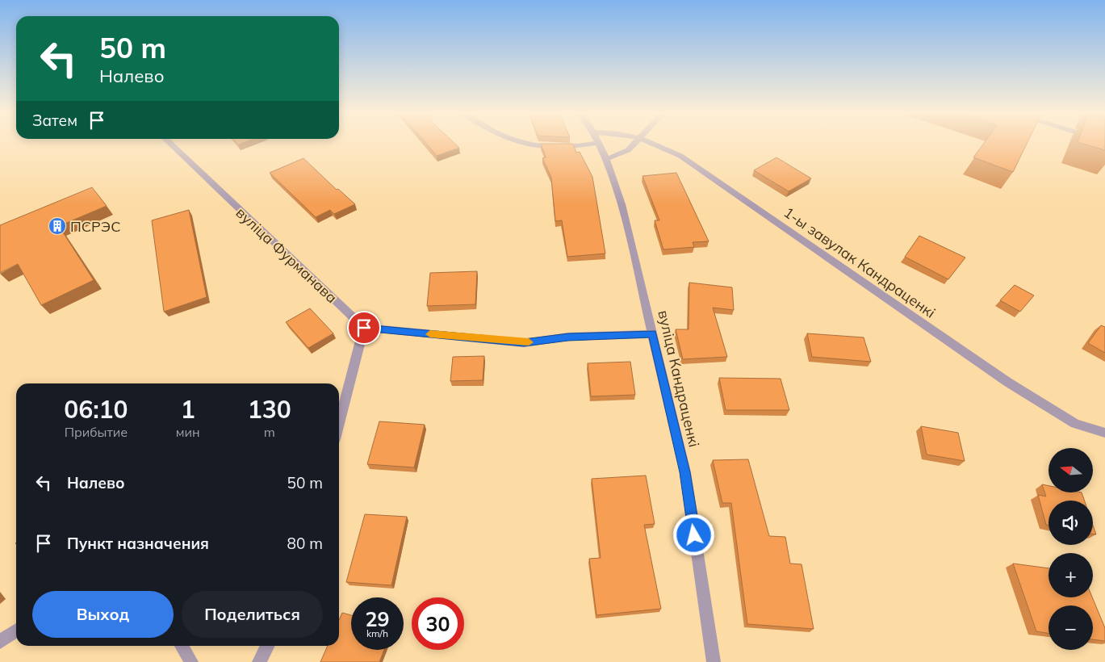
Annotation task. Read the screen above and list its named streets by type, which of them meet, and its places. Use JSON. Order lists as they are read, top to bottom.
{
  "streets": {
    "street": ["вуліца Фурманава", "1-ы завулак Кандраценкі", "вуліца Кандраценкі"]
  },
  "places": {
    "building": ["ПСРЭС"]
  },
  "north": "left",
  "page": {
    "turn": ["50 m", "Налево"],
    "then": "Затем",
    "eta": [
      "06:10",
      "Прибытие",
      "1",
      "мин",
      "130",
      "m"
    ],
    "map_buttons": ["+", "−"],
    "list": [
      {
        "name": "Налево",
        "value": "50 m"
      },
      {
        "name": "Пункт назначения",
        "value": "80 m"
      }
    ],
    "buttons": ["Выход", "Поделиться"],
    "speed": "29 km/h",
    "limit": "30"
  }
}
